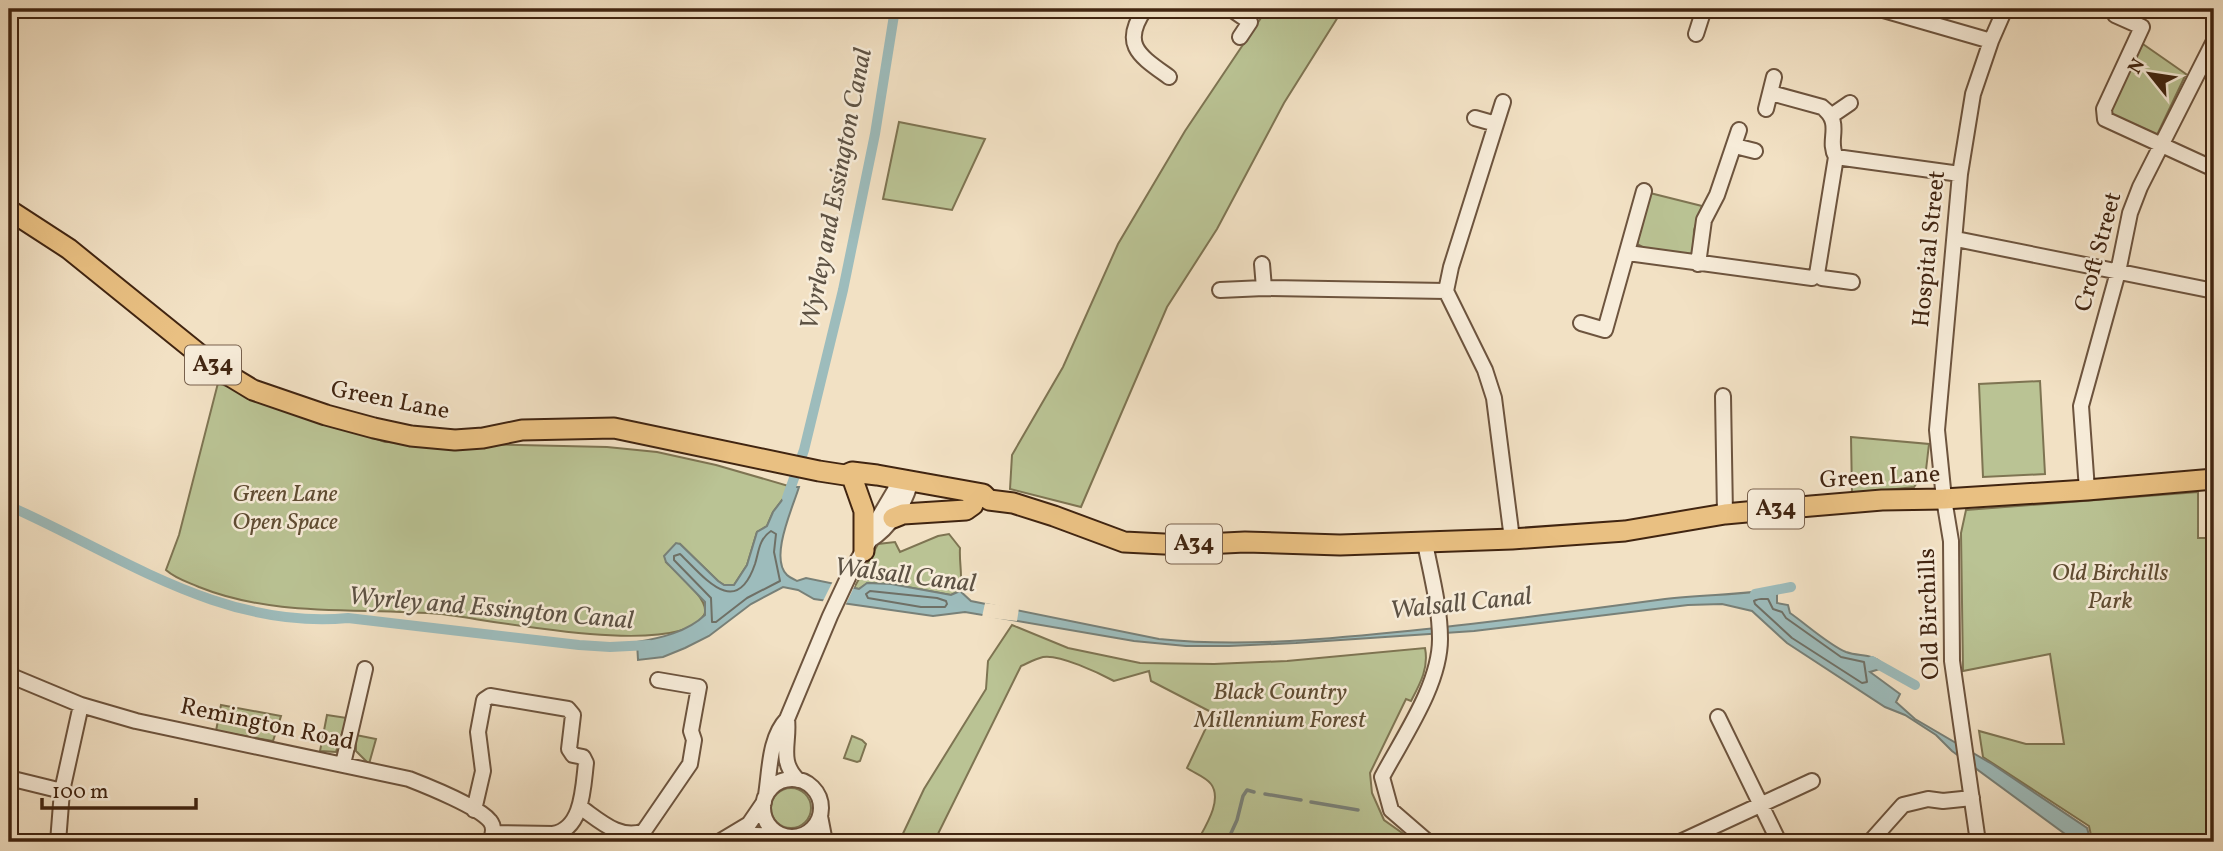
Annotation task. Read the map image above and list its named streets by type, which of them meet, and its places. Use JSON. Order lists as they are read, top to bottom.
{
  "streets": {
    "highway": ["A34", "Green Lane"],
    "street": [
      "Hospital Street",
      "Croft Street",
      "Old Birchills",
      "Remington Road"
    ]
  },
  "crossings": [
    ["Hospital Street", "Green Lane"],
    ["Hospital Street", "Old Birchills"],
    ["Croft Street", "Green Lane"],
    ["A34", "Green Lane"],
    ["Green Lane", "Old Birchills"]
  ],
  "water": ["Wyrley and Essington Canal", "Walsall Canal"],
  "parks": ["Green Lane Open Space", "Old Birchills Park", "Black Country Millennium Forest"],
  "scale_bar": "100 m",
  "north": "top left"
}
